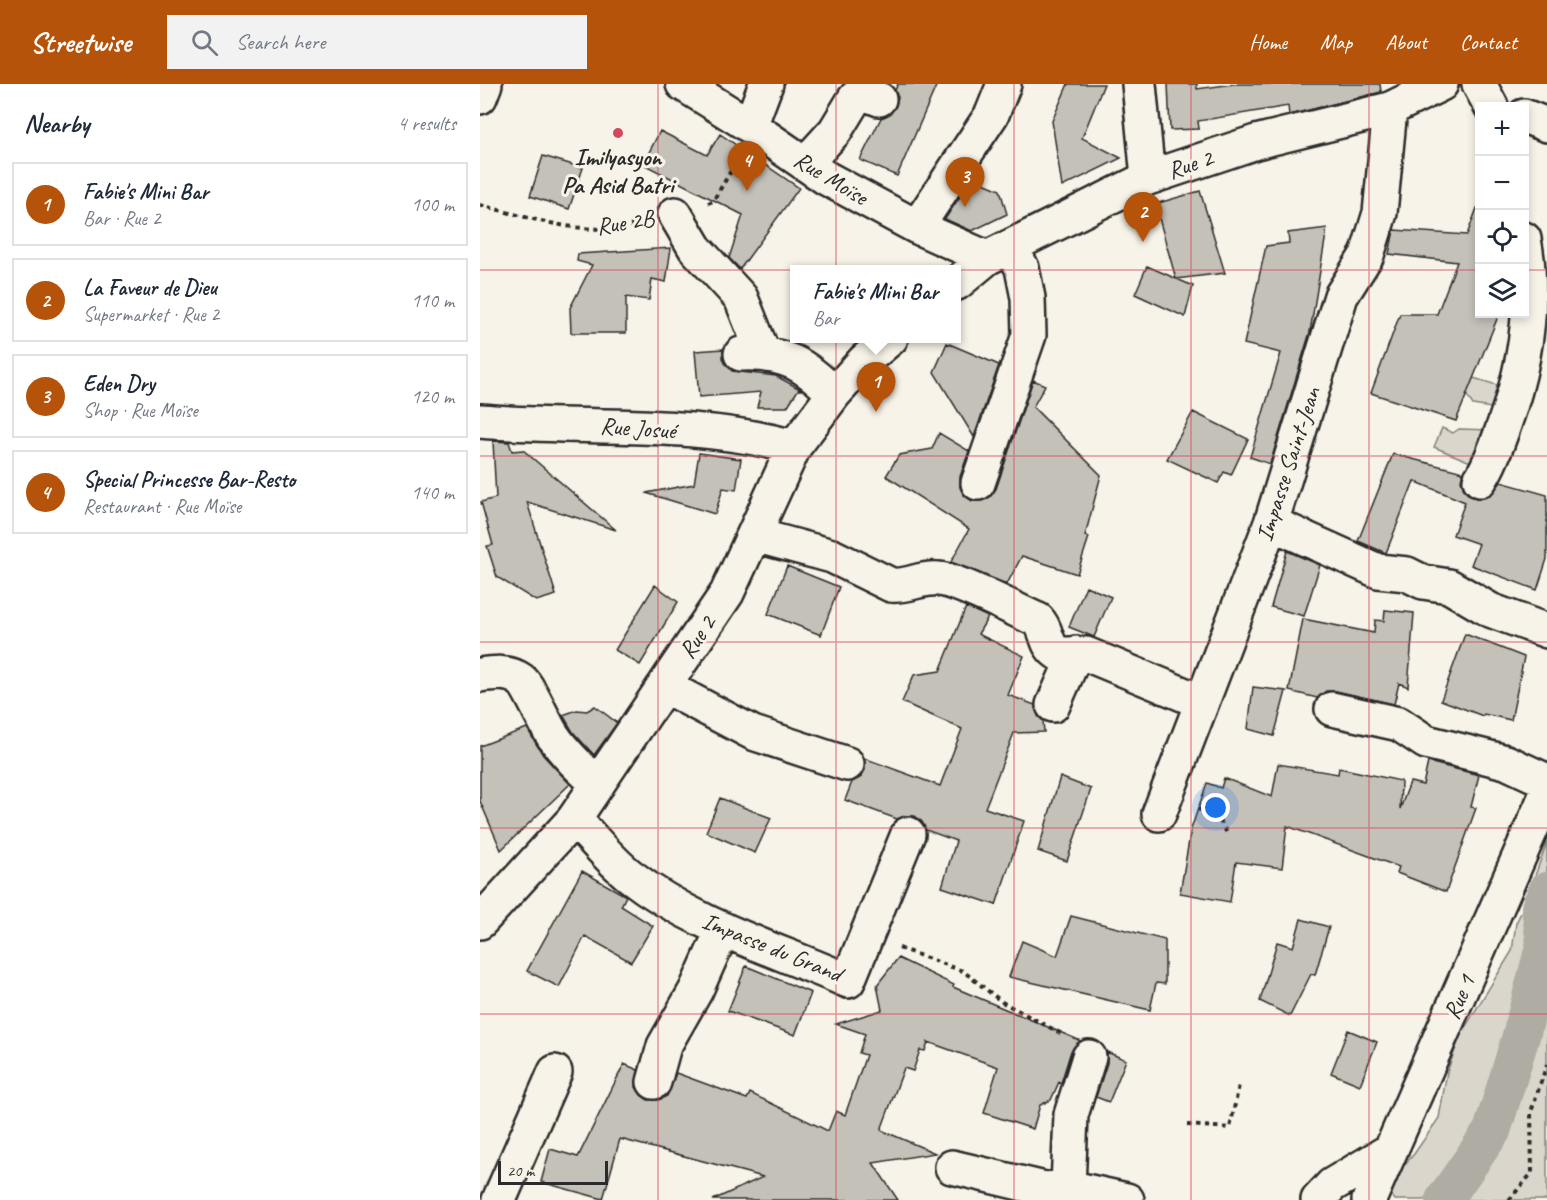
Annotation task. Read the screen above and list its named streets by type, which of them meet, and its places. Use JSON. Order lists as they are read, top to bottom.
{
  "streets": {
    "street": [
      "Rue 2",
      "Rue Moïse",
      "Rue Josué",
      "Impasse Saint-Jean",
      "Impasse du Grand",
      "Rue 1"
    ],
    "path": ["Rue 2B"]
  },
  "crossings": [
    ["Rue 2", "Rue Moïse"],
    ["Rue 2", "Rue Josué"],
    ["Rue 2", "Impasse Saint-Jean"],
    ["Rue 2", "Impasse du Grand"],
    ["Rue Moïse", "Rue 2B"]
  ],
  "places": ["Imilyasyon Pa Asid Batri"],
  "scale_bar": "20 m",
  "page": {
    "header": "Streetwise",
    "search": "Search here",
    "nav": [
      "Home",
      "Map",
      "About",
      "Contact"
    ],
    "heading": ["Nearby", "4 results"],
    "map_buttons": ["+", "−"],
    "pins": [
      "4",
      "3",
      "2",
      "1"
    ],
    "list": [
      {
        "mark": "1",
        "name": "Fabie's Mini Bar",
        "note": "Bar · Rue 2",
        "value": "100 m"
      },
      {
        "mark": "2",
        "name": "La Faveur de Dieu",
        "note": "Supermarket · Rue 2",
        "value": "110 m"
      },
      {
        "mark": "3",
        "name": "Eden Dry",
        "note": "Shop · Rue Moïse",
        "value": "120 m"
      },
      {
        "mark": "4",
        "name": "Special Princesse Bar-Resto",
        "note": "Restaurant · Rue Moïse",
        "value": "140 m"
      }
    ],
    "popup": ["Fabie's Mini Bar", "Bar"],
    "scale": "20 m"
  }
}
